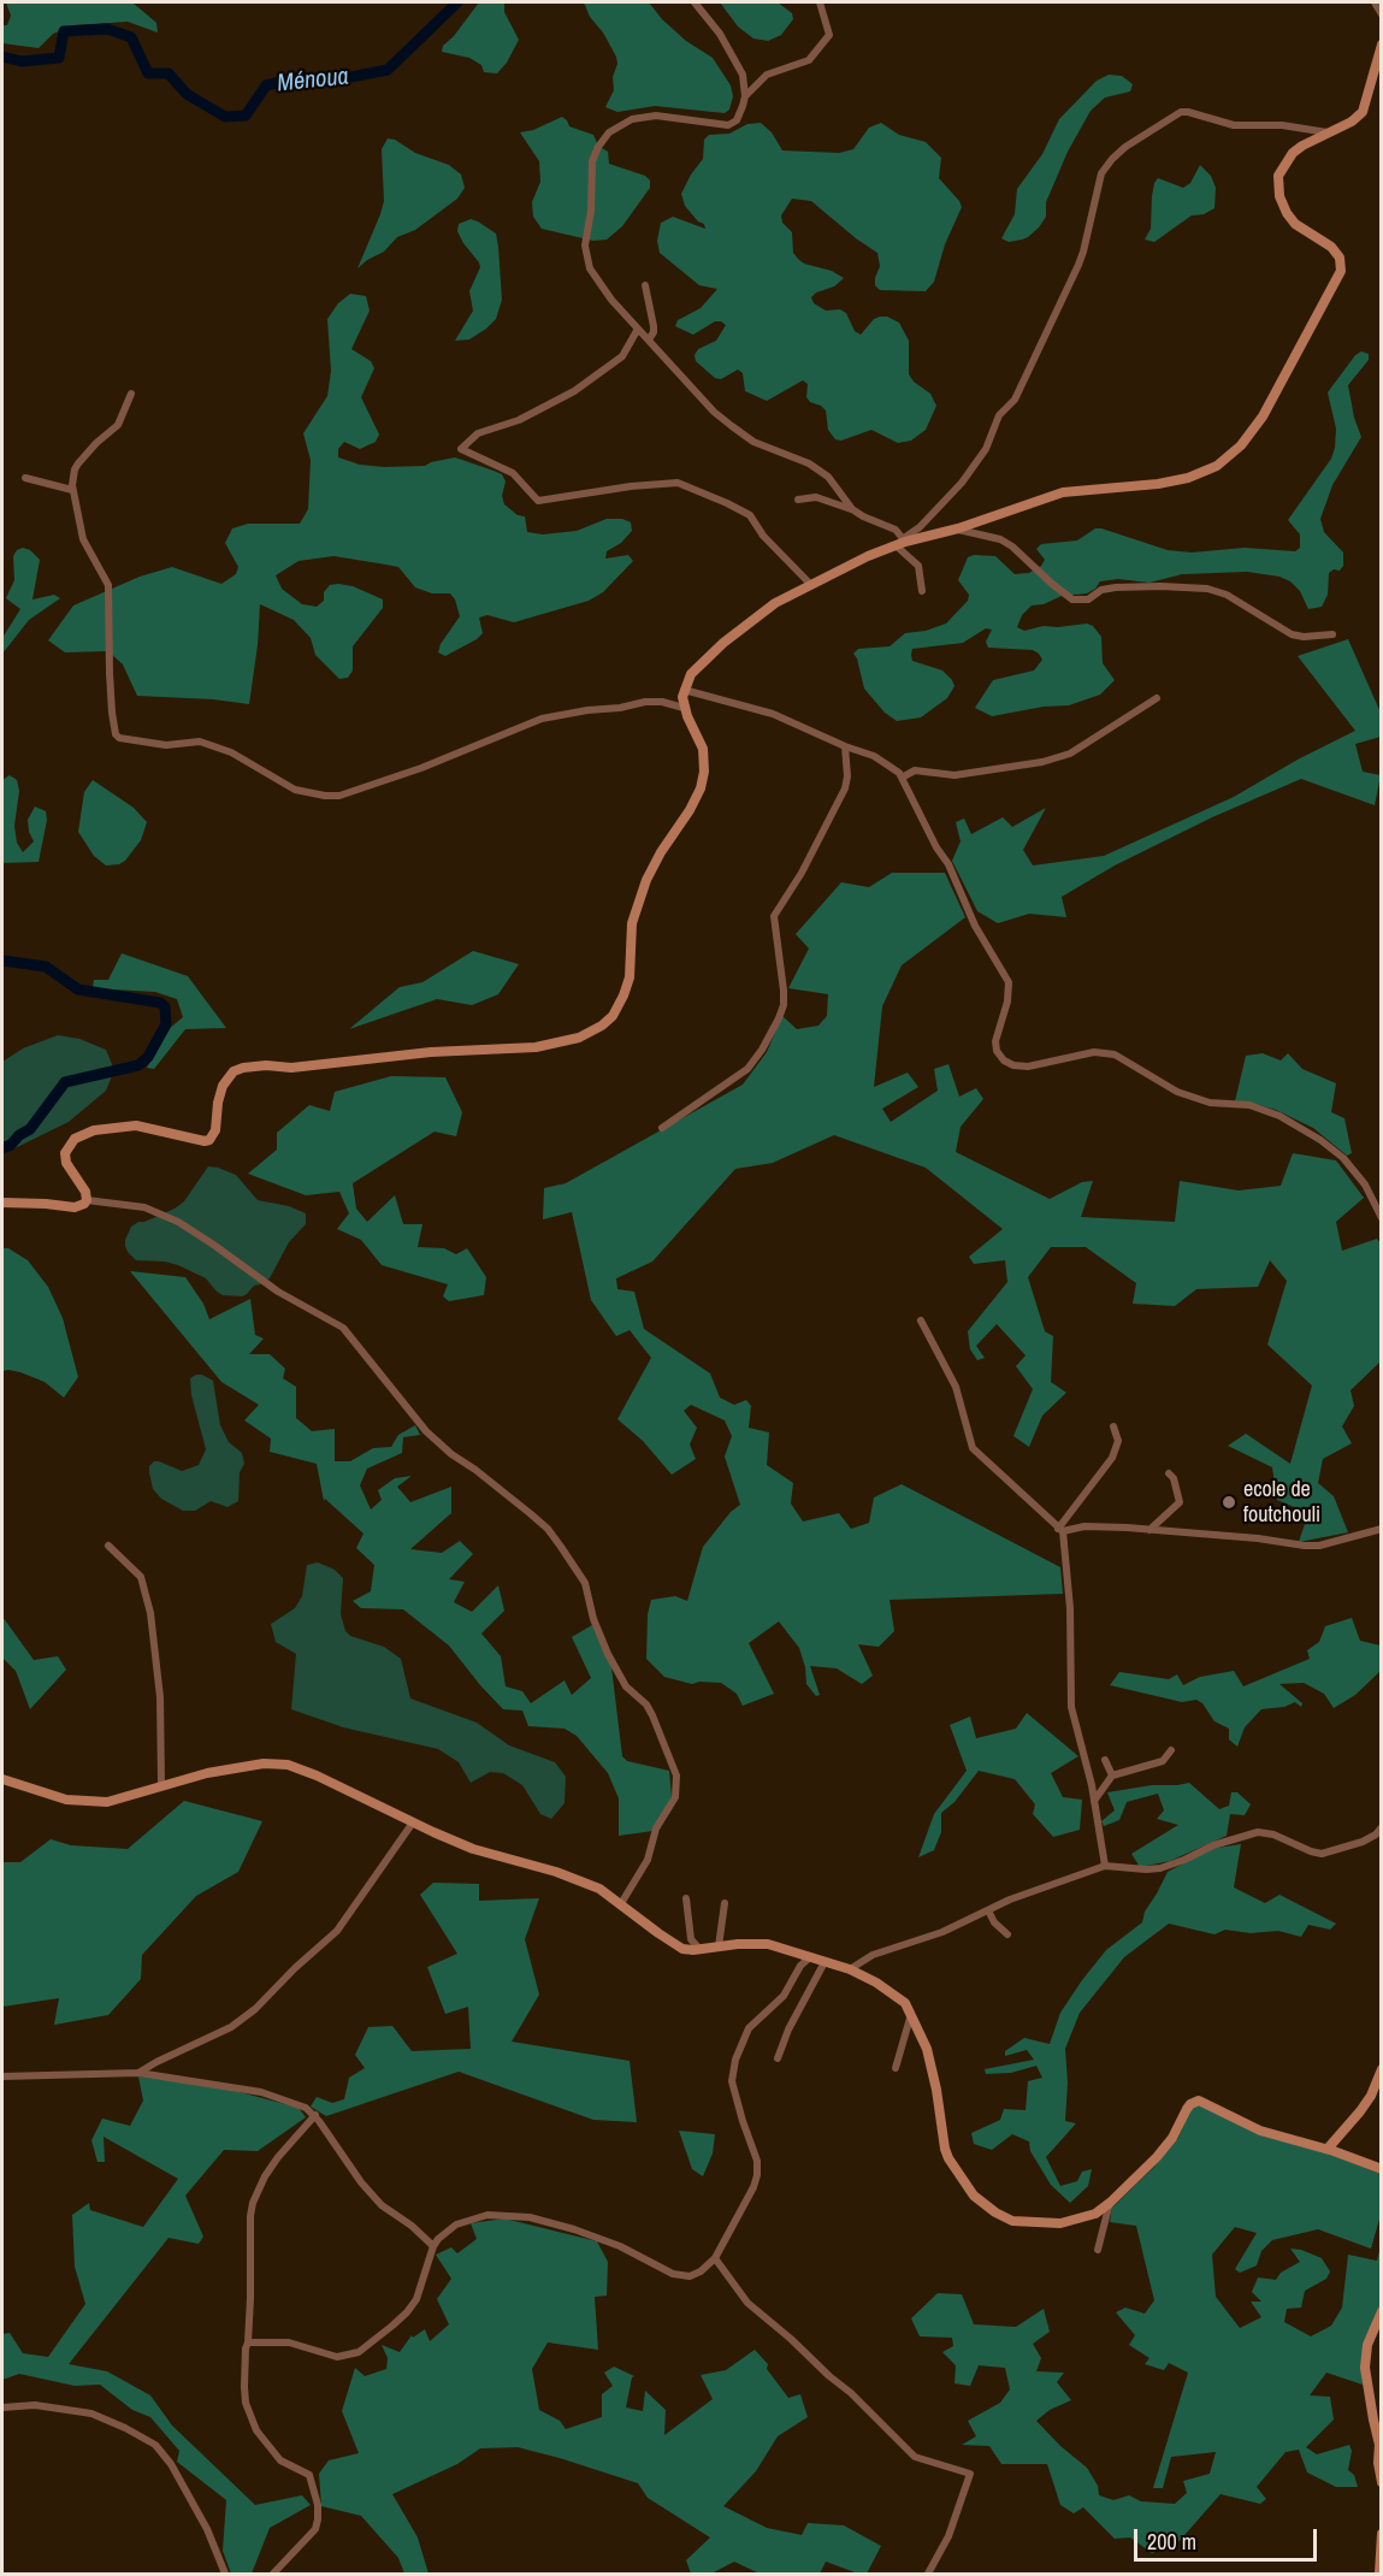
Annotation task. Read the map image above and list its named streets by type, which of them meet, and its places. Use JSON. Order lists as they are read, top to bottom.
{
  "water": ["Ménoua"],
  "places": ["ecole de foutchouli"],
  "scale_bar": "200 m"
}
